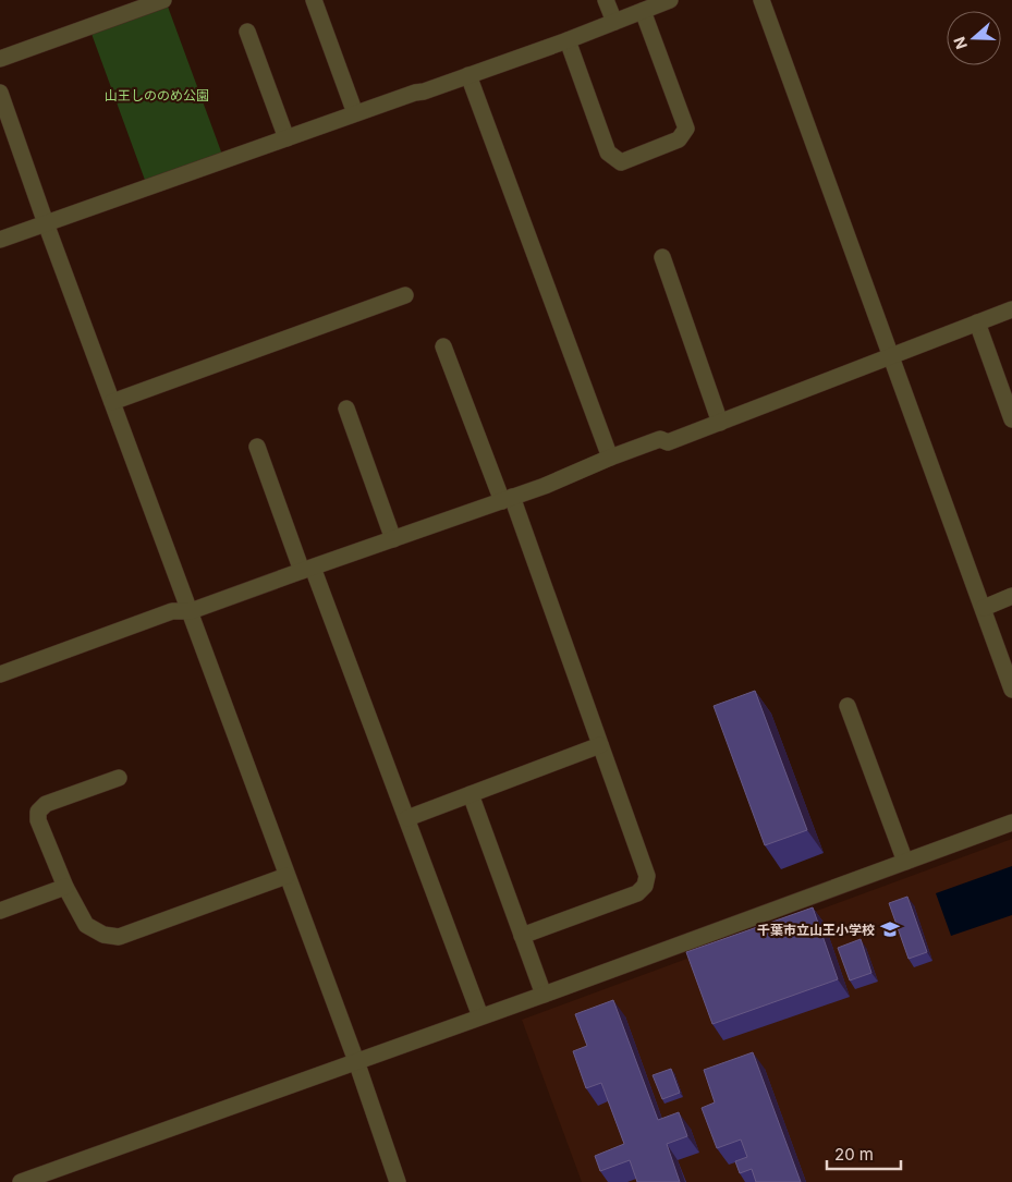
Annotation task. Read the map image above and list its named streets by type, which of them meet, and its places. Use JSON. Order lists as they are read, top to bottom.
{
  "parks": ["山王しののめ公園"],
  "places": {
    "school or university": ["千葉市立山王小学校"]
  },
  "scale_bar": "20 m",
  "north": "left"
}
